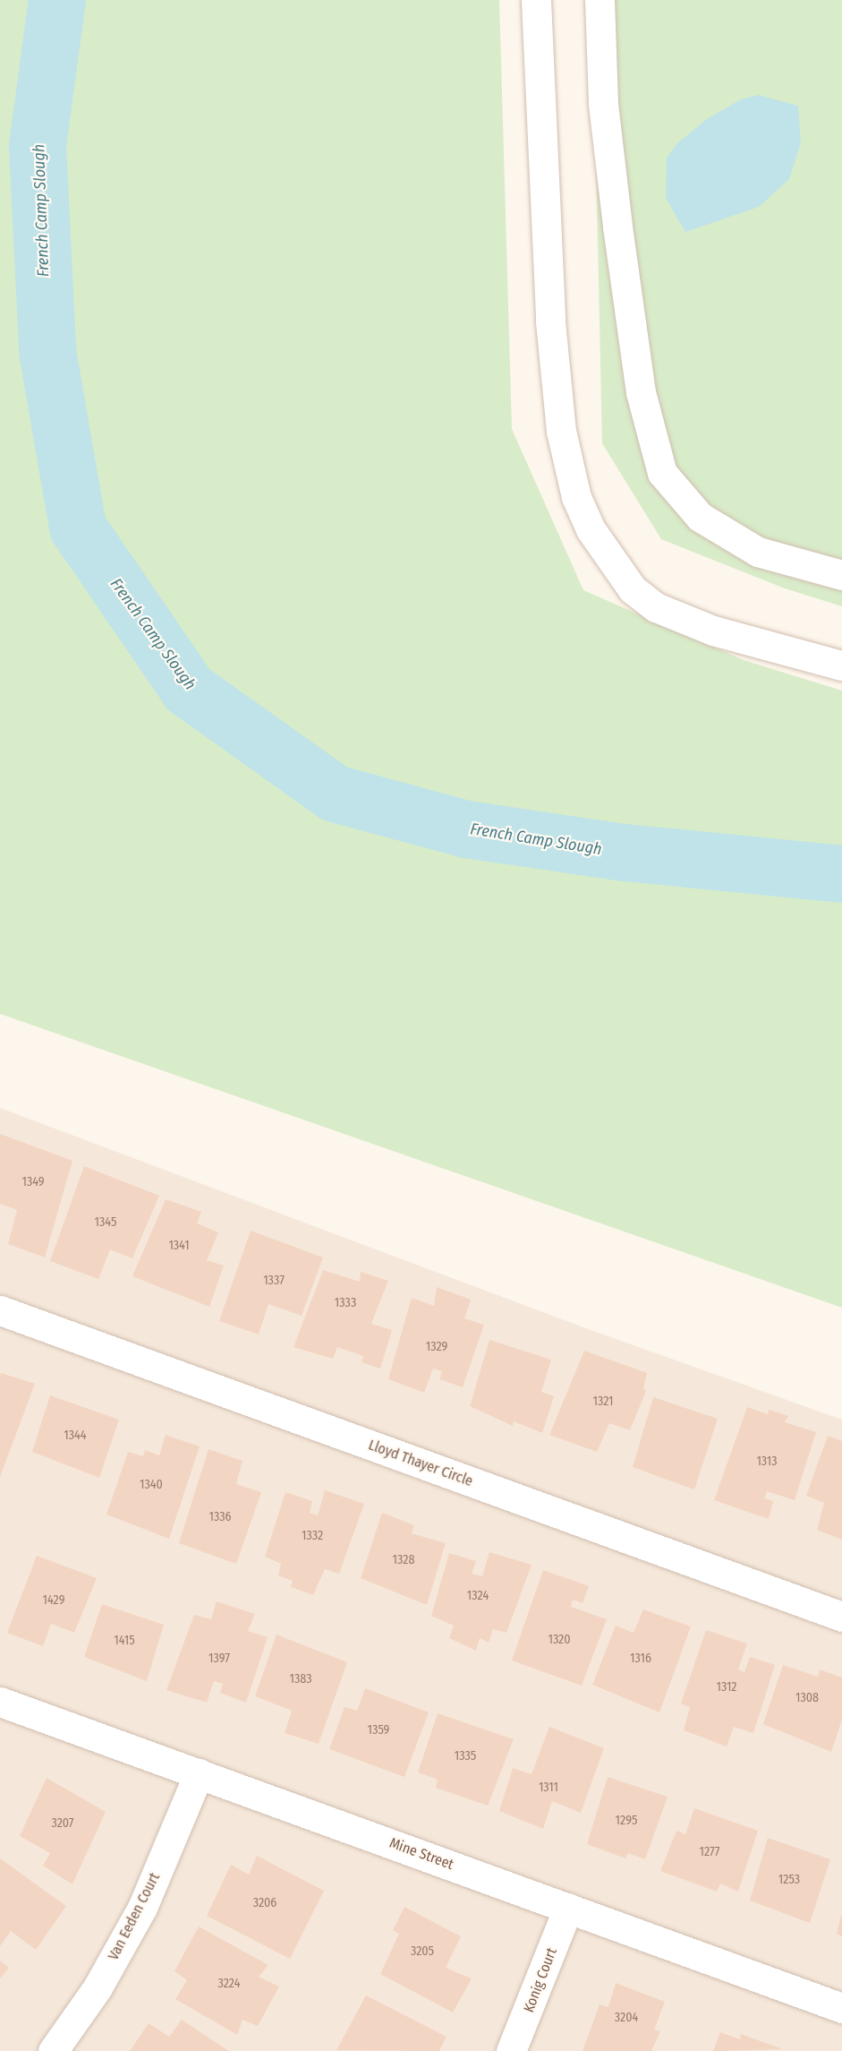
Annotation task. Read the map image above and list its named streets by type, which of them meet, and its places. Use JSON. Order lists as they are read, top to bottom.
{
  "streets": {
    "street": [
      "Lloyd Thayer Circle",
      "Mine Street",
      "Van Eeden Court",
      "Konig Court"
    ]
  },
  "crossings": [
    ["Mine Street", "Van Eeden Court"],
    ["Mine Street", "Konig Court"]
  ],
  "water": ["French Camp Slough"],
  "house_numbers": [
    "1349",
    "1345",
    "1341",
    "1337",
    "1333",
    "1329",
    "1321",
    "1344",
    "1313",
    "1340",
    "1336",
    "1332",
    "1328",
    "1324",
    "1429",
    "1320",
    "1415",
    "1397",
    "1316",
    "1383",
    "1312",
    "1308",
    "1359",
    "1335",
    "1311",
    "1295",
    "3207",
    "1277",
    "1253",
    "3206",
    "3205",
    "3224",
    "3204"
  ]
}
